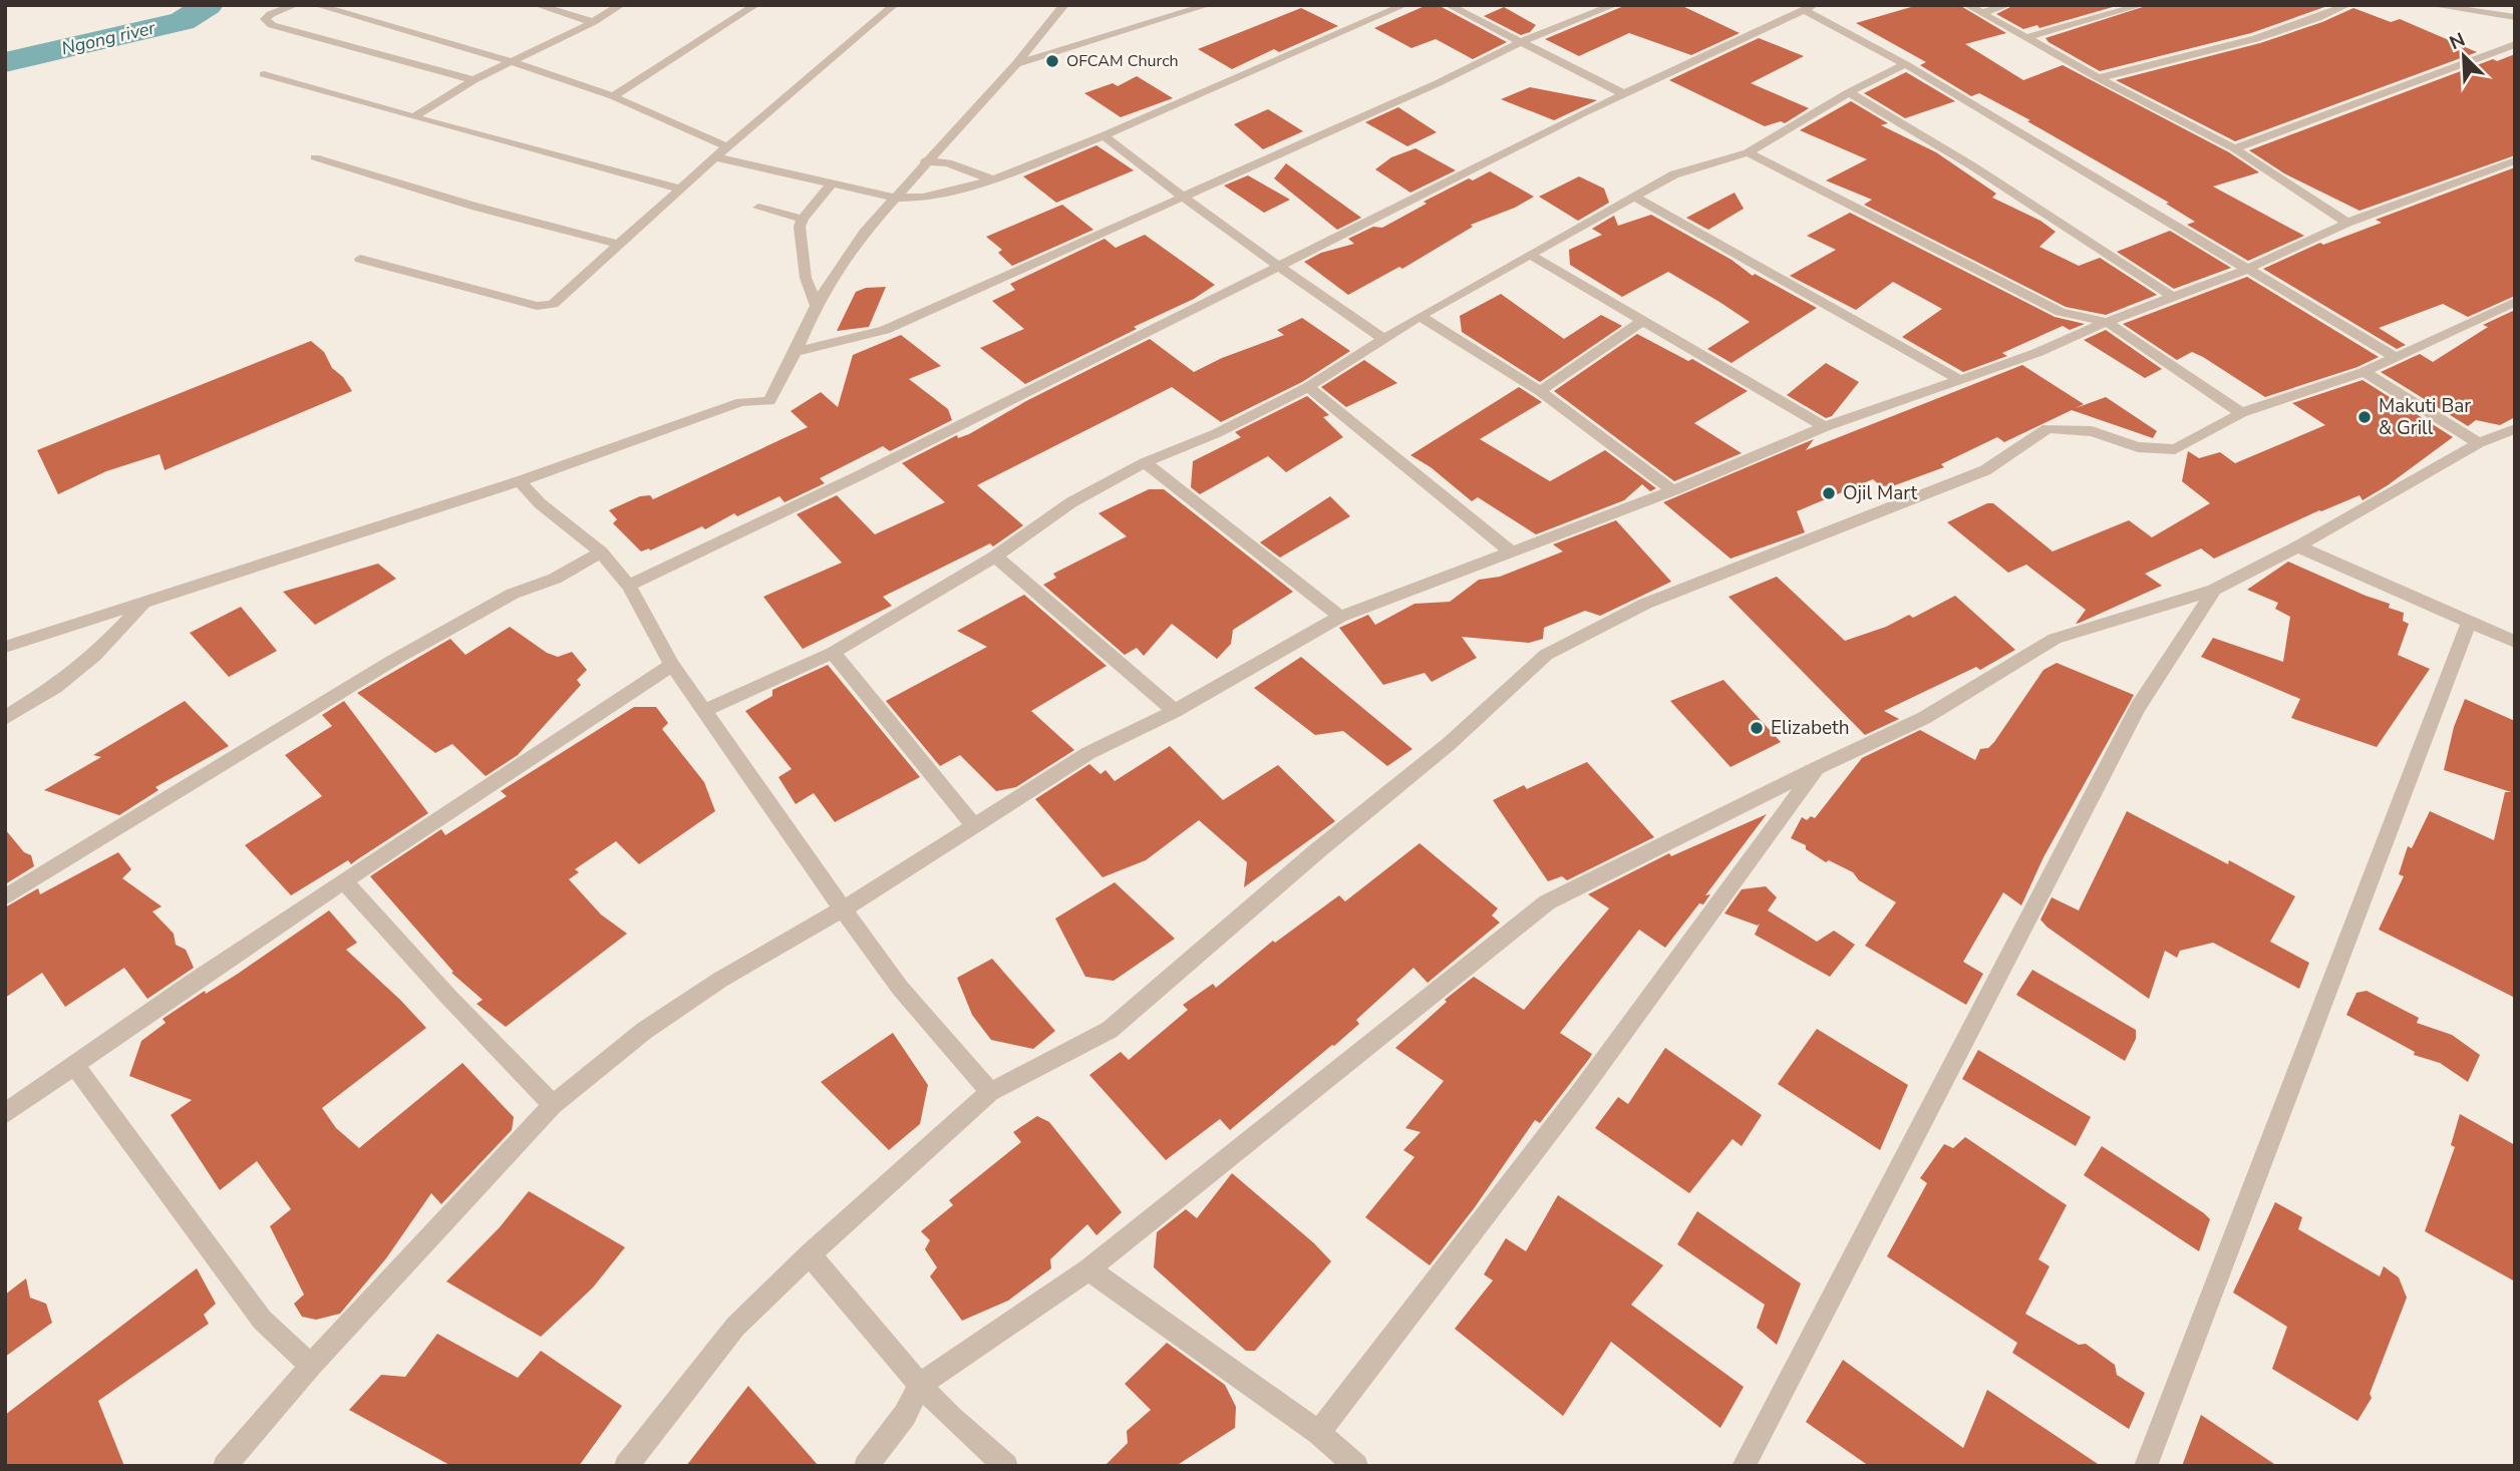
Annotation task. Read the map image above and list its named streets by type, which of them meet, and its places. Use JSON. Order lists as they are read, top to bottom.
{
  "water": ["Ngong river"],
  "places": [
    "OFCAM Church",
    "Makuti Bar & Grill",
    "Ojil Mart",
    "Elizabeth"
  ],
  "north": "top left"
}
